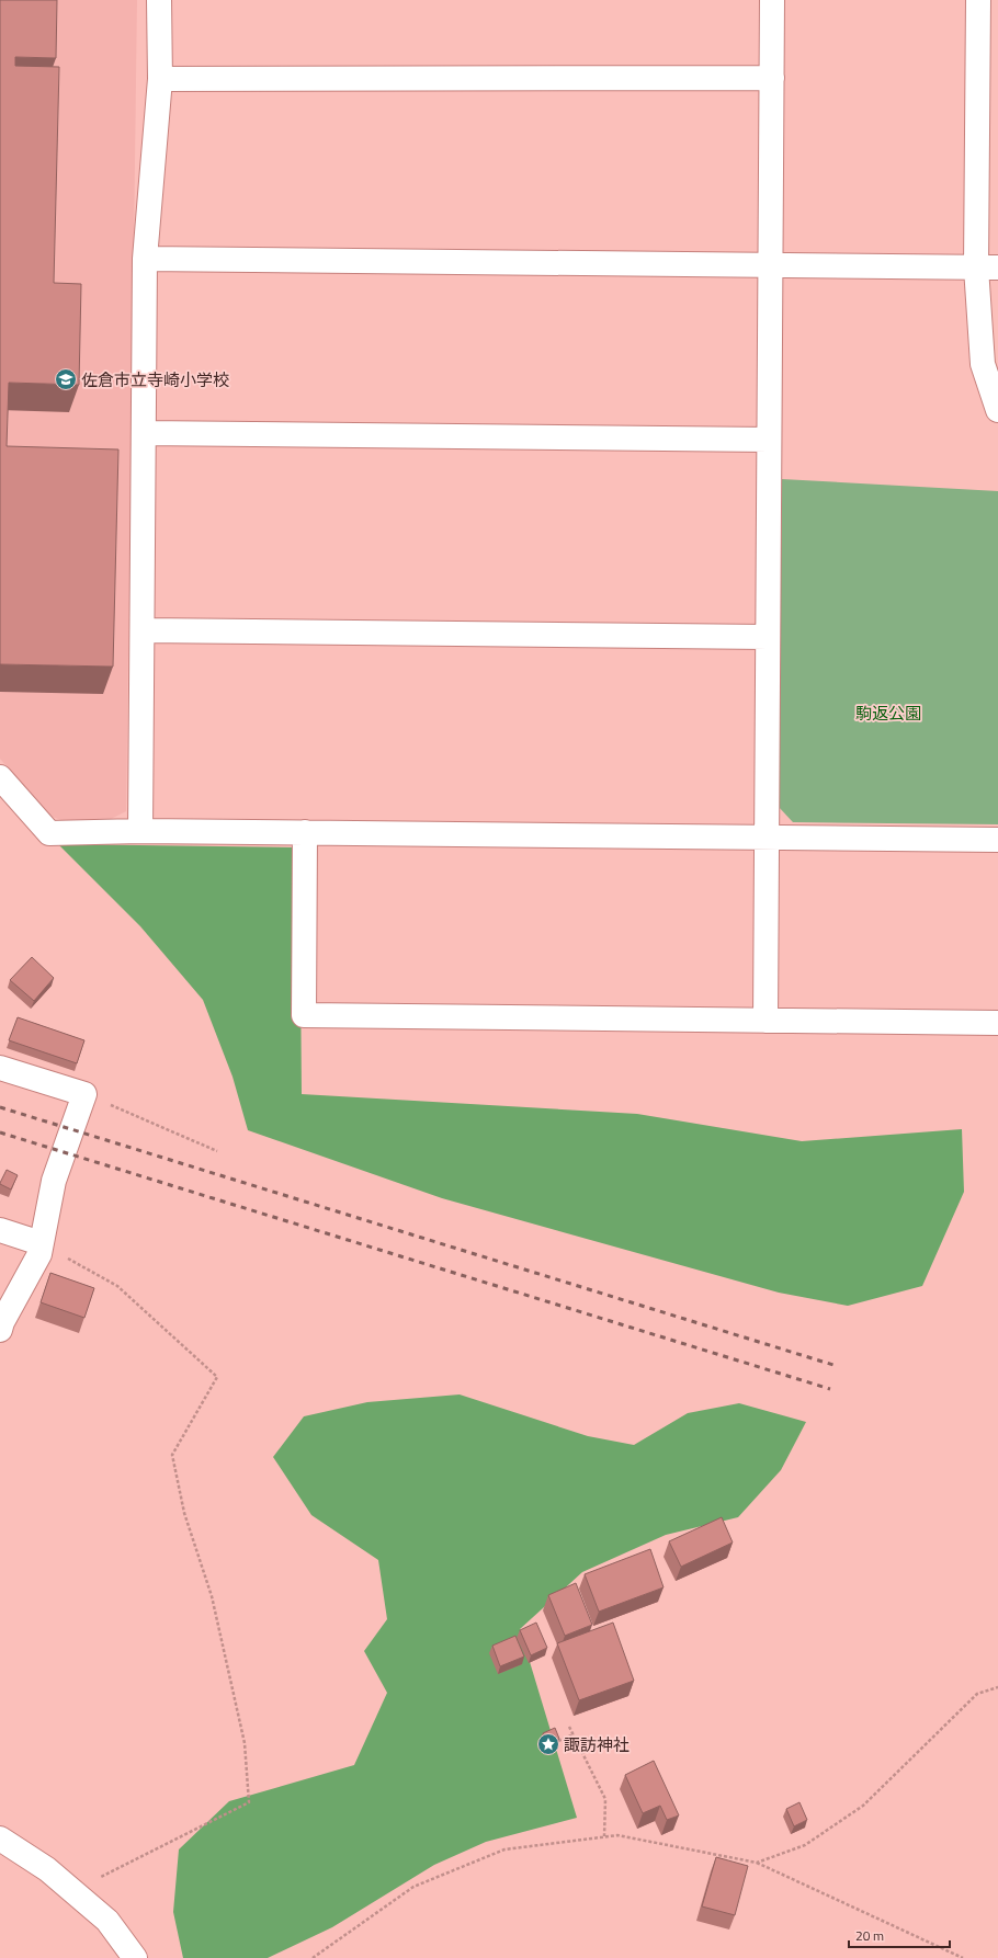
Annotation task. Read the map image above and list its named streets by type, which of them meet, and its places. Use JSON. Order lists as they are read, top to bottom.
{
  "parks": ["駒返公園"],
  "places": {
    "school or university": ["佐倉市立寺崎小学校"],
    "place": ["諏訪神社"]
  },
  "scale_bar": "20 m"
}
